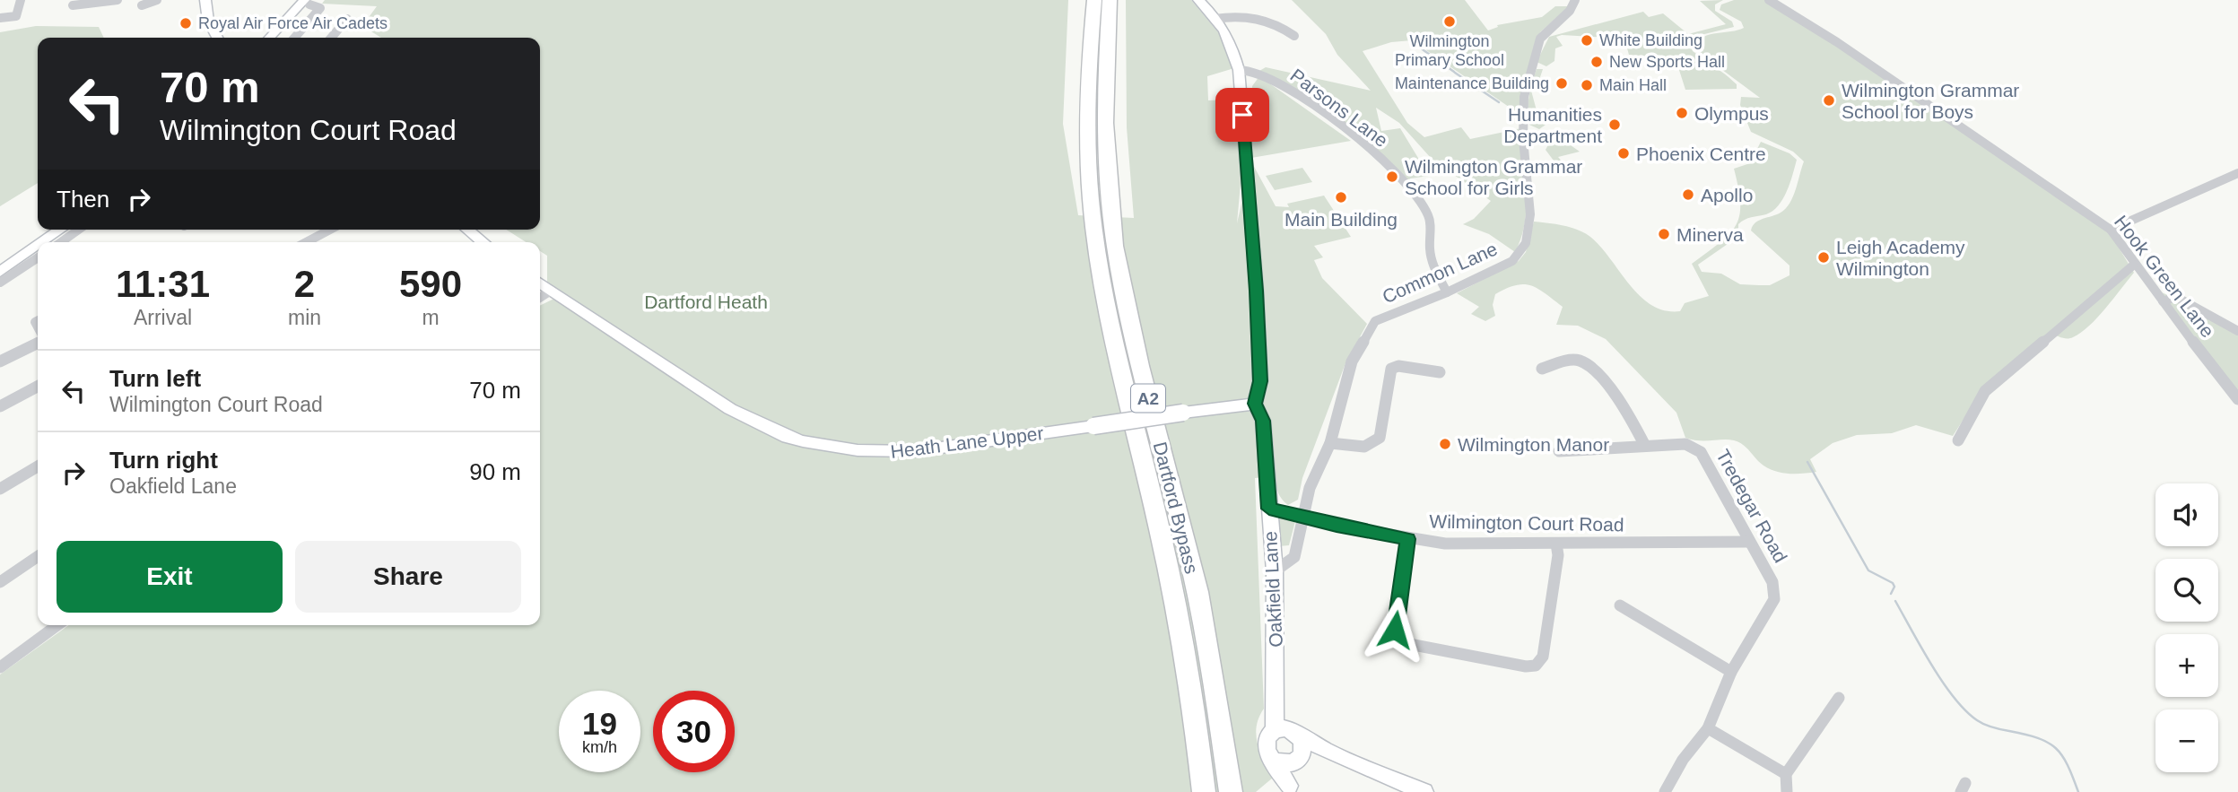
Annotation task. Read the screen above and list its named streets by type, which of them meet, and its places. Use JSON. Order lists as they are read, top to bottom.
{
  "streets": {
    "highway": ["A2", "Dartford Bypass"],
    "street": [
      "Parsons Lane",
      "Common Lane",
      "Hook Green Lane",
      "Heath Lane Upper",
      "Tredegar Road",
      "Wilmington Court Road",
      "Oakfield Lane"
    ]
  },
  "crossings": [
    ["Parsons Lane", "Common Lane"],
    ["Parsons Lane", "Oakfield Lane"],
    ["Common Lane", "Wilmington Court Road"],
    ["Common Lane", "Oakfield Lane"],
    ["Heath Lane Upper", "Oakfield Lane"],
    ["Tredegar Road", "Wilmington Court Road"],
    ["Wilmington Court Road", "Oakfield Lane"]
  ],
  "parks": ["Dartford Heath"],
  "places": [
    "Wilmington Primary School",
    "Royal Air Force Air Cadets",
    "White Building",
    "New Sports Hall",
    "Maintenance Building",
    "Main Hall",
    "Wilmington Grammar School for Boys",
    "Olympus",
    "Humanities Department",
    "Phoenix Centre",
    "Wilmington Grammar School for Girls",
    "Apollo",
    "Main Building",
    "Minerva",
    "Leigh Academy Wilmington",
    "Wilmington Manor"
  ],
  "page": {
    "turn": ["70 m", "Wilmington Court Road"],
    "then": "Then",
    "eta": [
      "11:31",
      "Arrival",
      "2",
      "min",
      "590",
      "m"
    ],
    "list": [
      {
        "name": "Turn left",
        "note": "Wilmington Court Road",
        "value": "70 m"
      },
      {
        "name": "Turn right",
        "note": "Oakfield Lane",
        "value": "90 m"
      }
    ],
    "map_buttons": ["+", "−"],
    "buttons": ["Exit", "Share"],
    "speed": "19 km/h",
    "limit": "30"
  }
}
